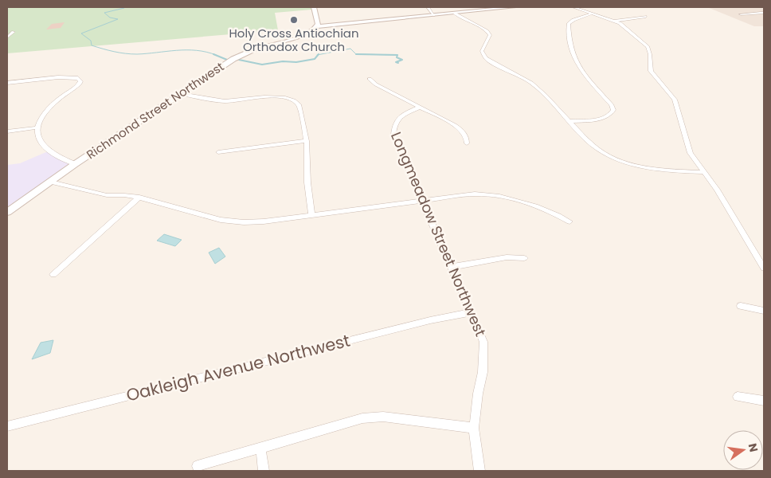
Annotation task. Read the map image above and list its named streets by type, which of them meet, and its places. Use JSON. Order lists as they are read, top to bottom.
{
  "streets": {
    "street": ["Richmond Street Northwest", "Longmeadow Street Northwest", "Oakleigh Avenue Northwest"]
  },
  "crossings": [
    ["Longmeadow Street Northwest", "Oakleigh Avenue Northwest"]
  ],
  "places": ["Holy Cross Antiochian Orthodox Church"],
  "north": "right"
}
